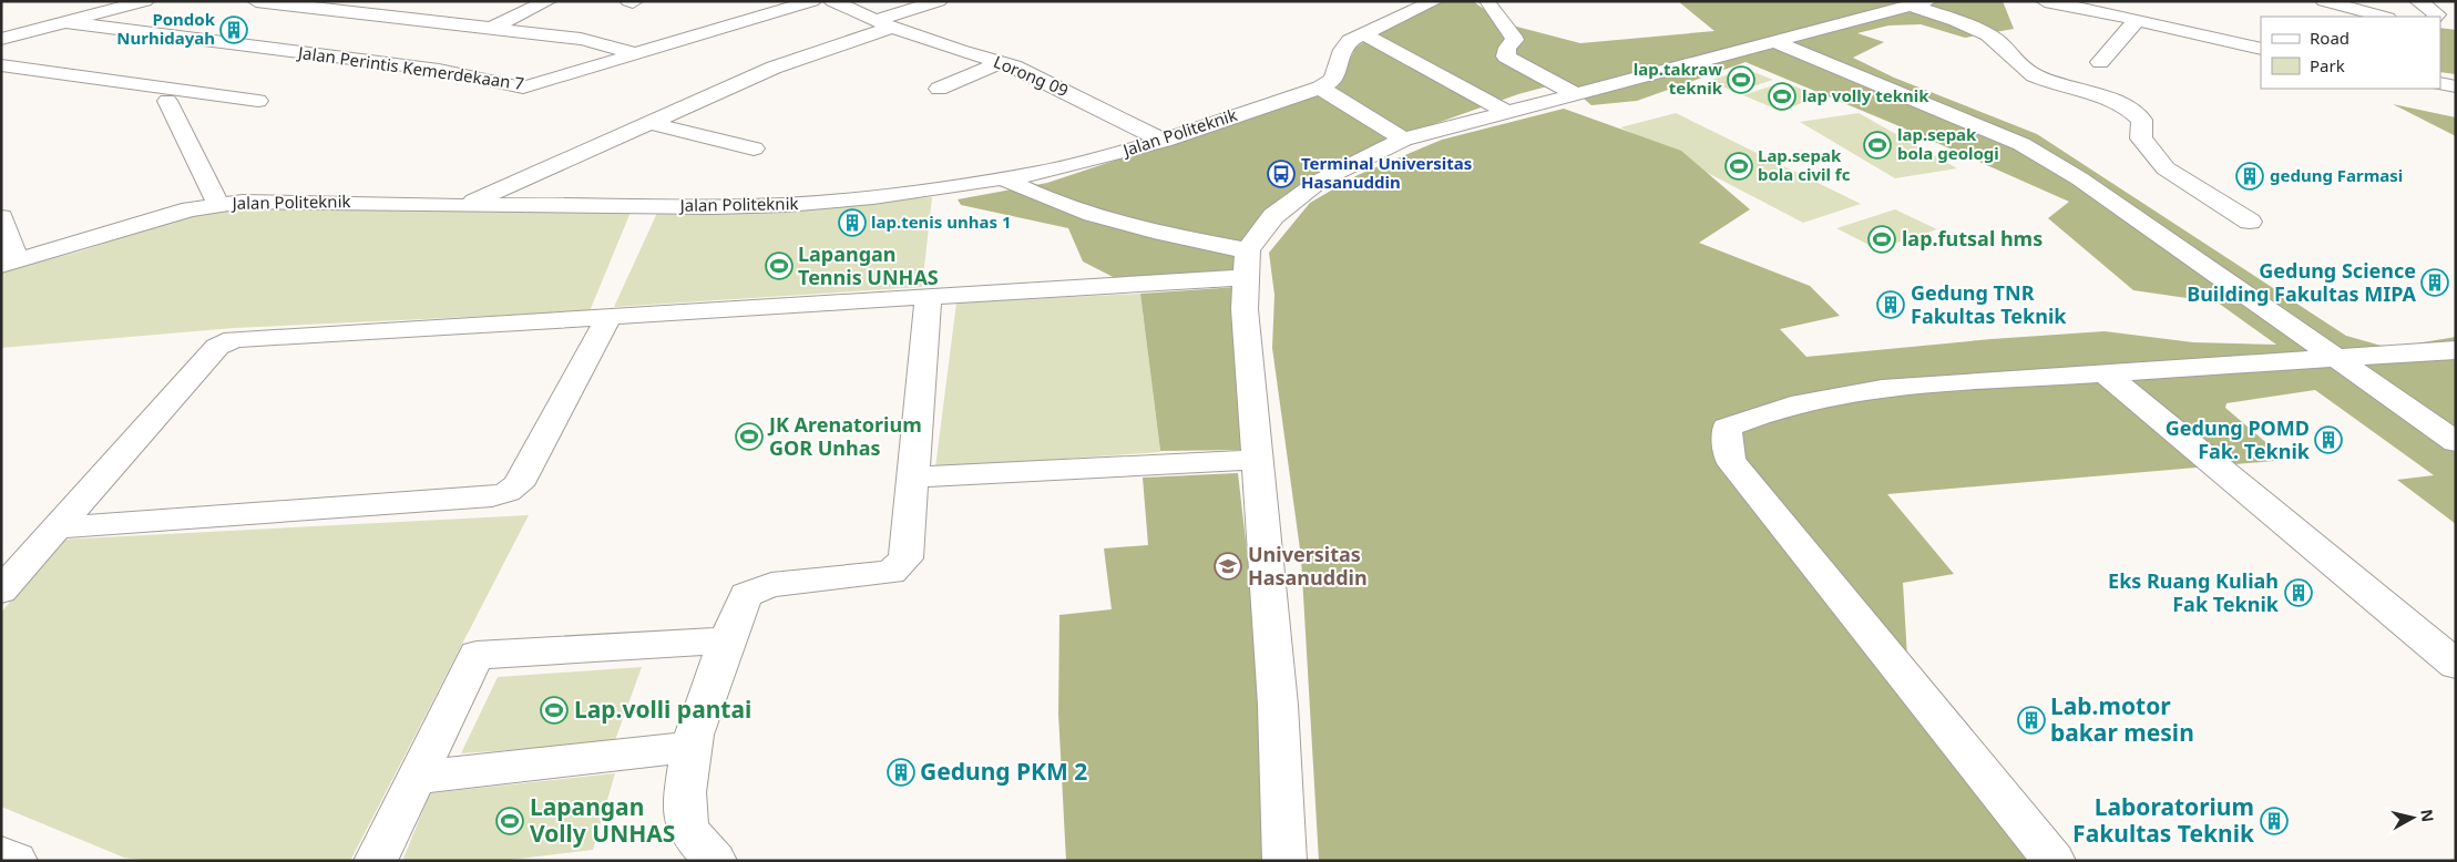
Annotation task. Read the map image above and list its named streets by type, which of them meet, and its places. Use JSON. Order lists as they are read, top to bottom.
{
  "streets": {
    "street": ["Jalan Perintis Kemerdekaan 7", "Lorong 09", "Jalan Politeknik"]
  },
  "crossings": [
    ["Lorong 09", "Jalan Politeknik"]
  ],
  "places": {
    "building": [
      "Pondok Nurhidayah",
      "gedung Farmasi",
      "lap.tenis unhas 1",
      "Gedung Science Building Fakultas MIPA",
      "Gedung TNR Fakultas Teknik",
      "Gedung POMD Fak. Teknik",
      "Eks Ruang Kuliah Fak Teknik",
      "Lab.motor bakar mesin",
      "Gedung PKM 2",
      "Laboratorium Fakultas Teknik"
    ],
    "sports": [
      "lap.takraw teknik",
      "lap volly teknik",
      "lap.sepak bola geologi",
      "Lap.sepak bola civil fc",
      "lap.futsal hms",
      "Lapangan Tennis UNHAS",
      "JK Arenatorium GOR Unhas",
      "Lap.volli pantai",
      "Lapangan Volly UNHAS"
    ],
    "bus stop": ["Terminal Universitas Hasanuddin"],
    "school or university": ["Universitas Hasanuddin"]
  },
  "legend": ["Road", "Park"],
  "north": "right"
}
